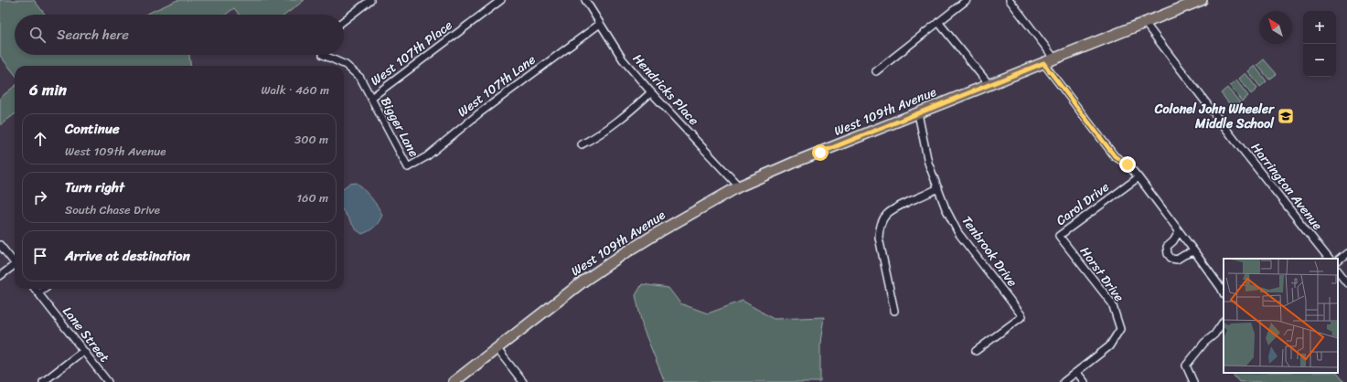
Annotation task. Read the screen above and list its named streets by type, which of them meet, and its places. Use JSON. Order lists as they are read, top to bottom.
{
  "streets": {
    "main road": ["West 109th Avenue"],
    "street": [
      "West 107th Place",
      "West 107th Lane",
      "Hendricks Place",
      "Bigger Lane",
      "Harrington Avenue",
      "Carol Drive",
      "Tenbrook Drive",
      "Horst Drive",
      "Lane Street"
    ]
  },
  "crossings": [
    ["West 107th Place", "Bigger Lane"],
    ["West 107th Lane", "Hendricks Place"],
    ["West 107th Lane", "Bigger Lane"],
    ["Hendricks Place", "West 109th Avenue"],
    ["West 109th Avenue", "Harrington Avenue"],
    ["West 109th Avenue", "Tenbrook Drive"],
    ["Carol Drive", "Horst Drive"]
  ],
  "places": {
    "school or university": ["Colonel John Wheeler Middle School"]
  },
  "north": "top left",
  "page": {
    "map_buttons": ["+", "−"],
    "search": "Search here",
    "heading": ["6 min", "Walk · 460 m"],
    "list": [
      ["Continue", "West 109th Avenue", "300 m"],
      ["Turn right", "South Chase Drive", "160 m"],
      "Arrive at destination"
    ]
  }
}
